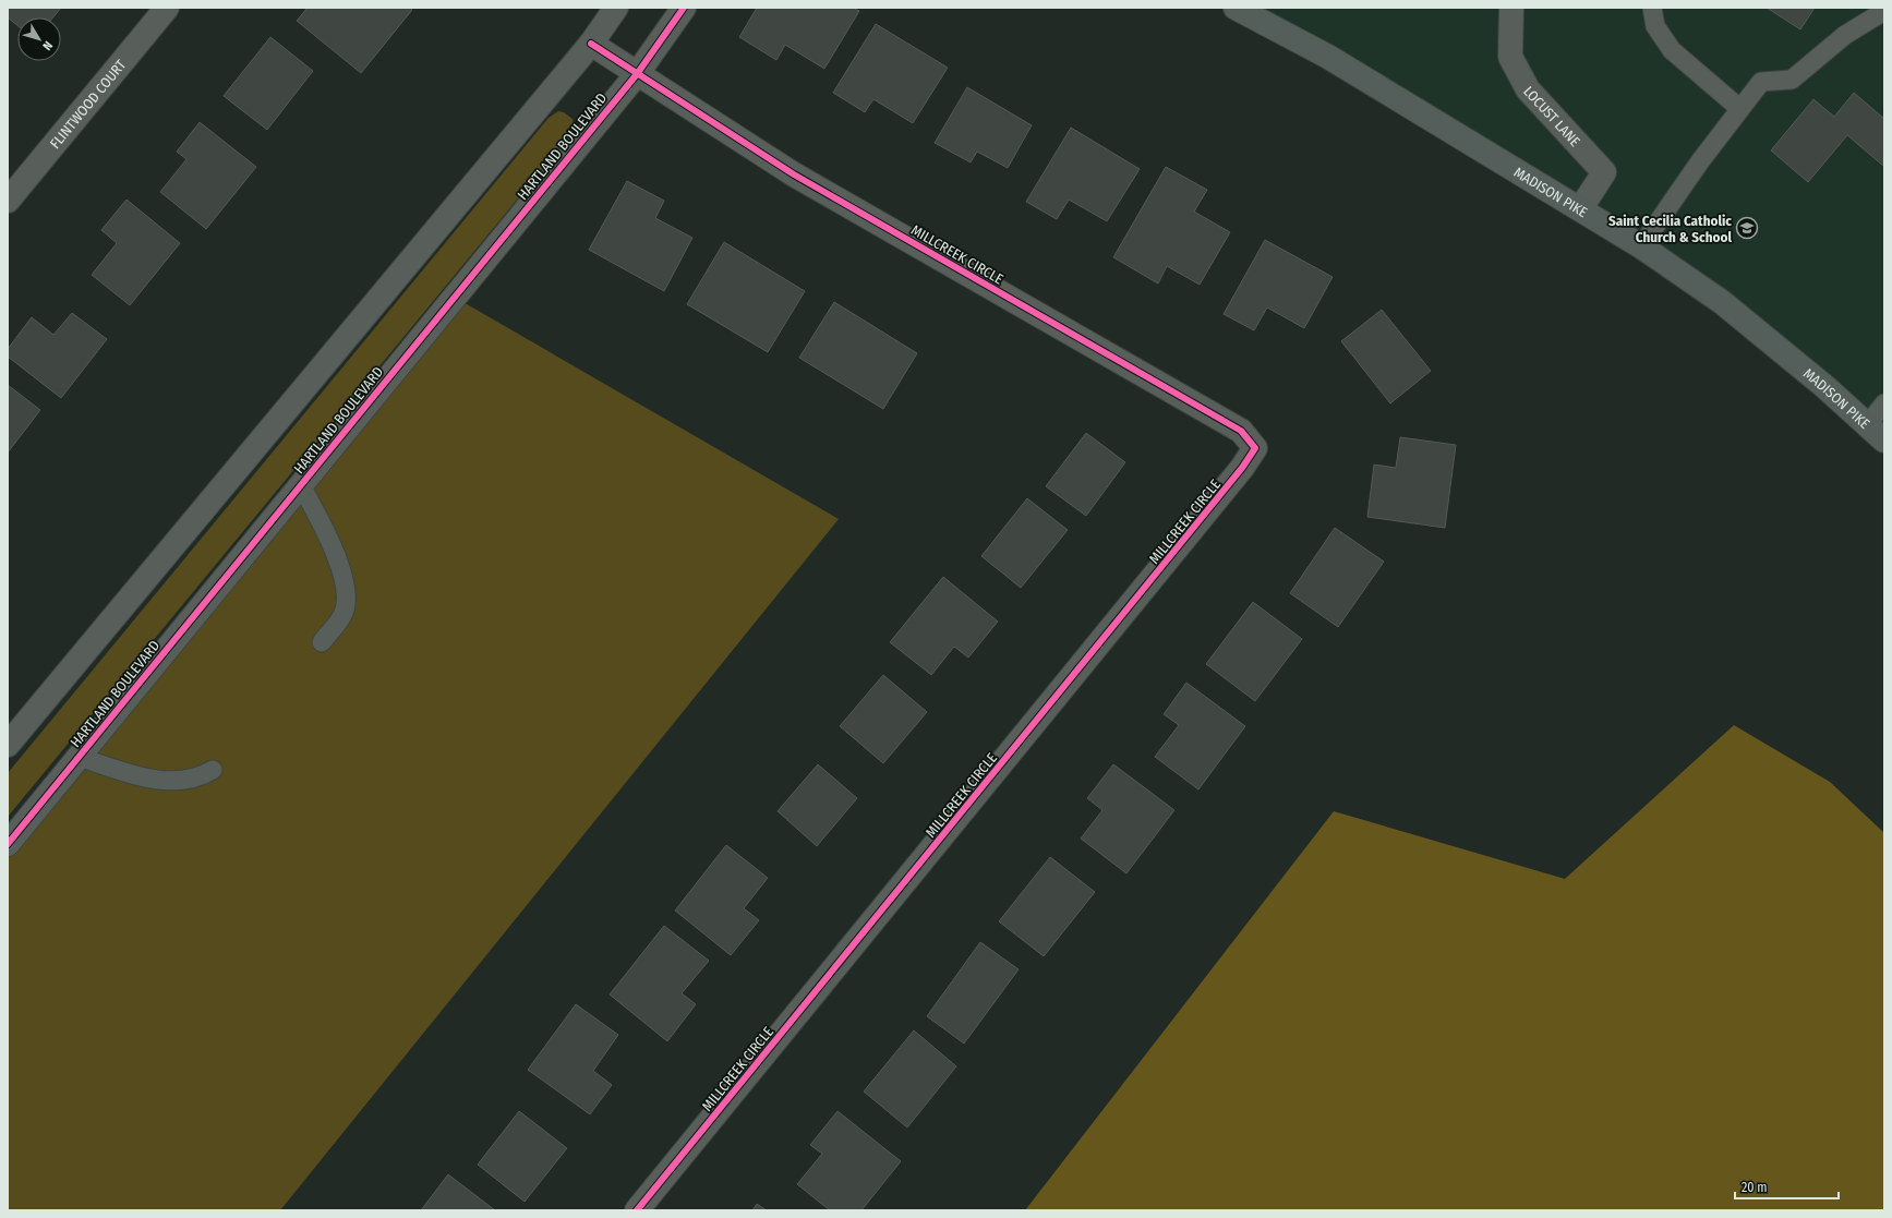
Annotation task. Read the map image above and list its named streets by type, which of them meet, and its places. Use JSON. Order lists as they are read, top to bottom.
{
  "streets": {
    "main road": ["MADISON PIKE"],
    "street": [
      "FLINTWOOD COURT",
      "LOCUST LANE",
      "HARTLAND BOULEVARD",
      "MILLCREEK CIRCLE"
    ]
  },
  "crossings": [
    ["LOCUST LANE", "MADISON PIKE"],
    ["HARTLAND BOULEVARD", "MILLCREEK CIRCLE"]
  ],
  "places": {
    "school or university": ["Saint Cecilia Catholic Church & School"]
  },
  "scale_bar": "20 m",
  "north": "bottom right"
}
